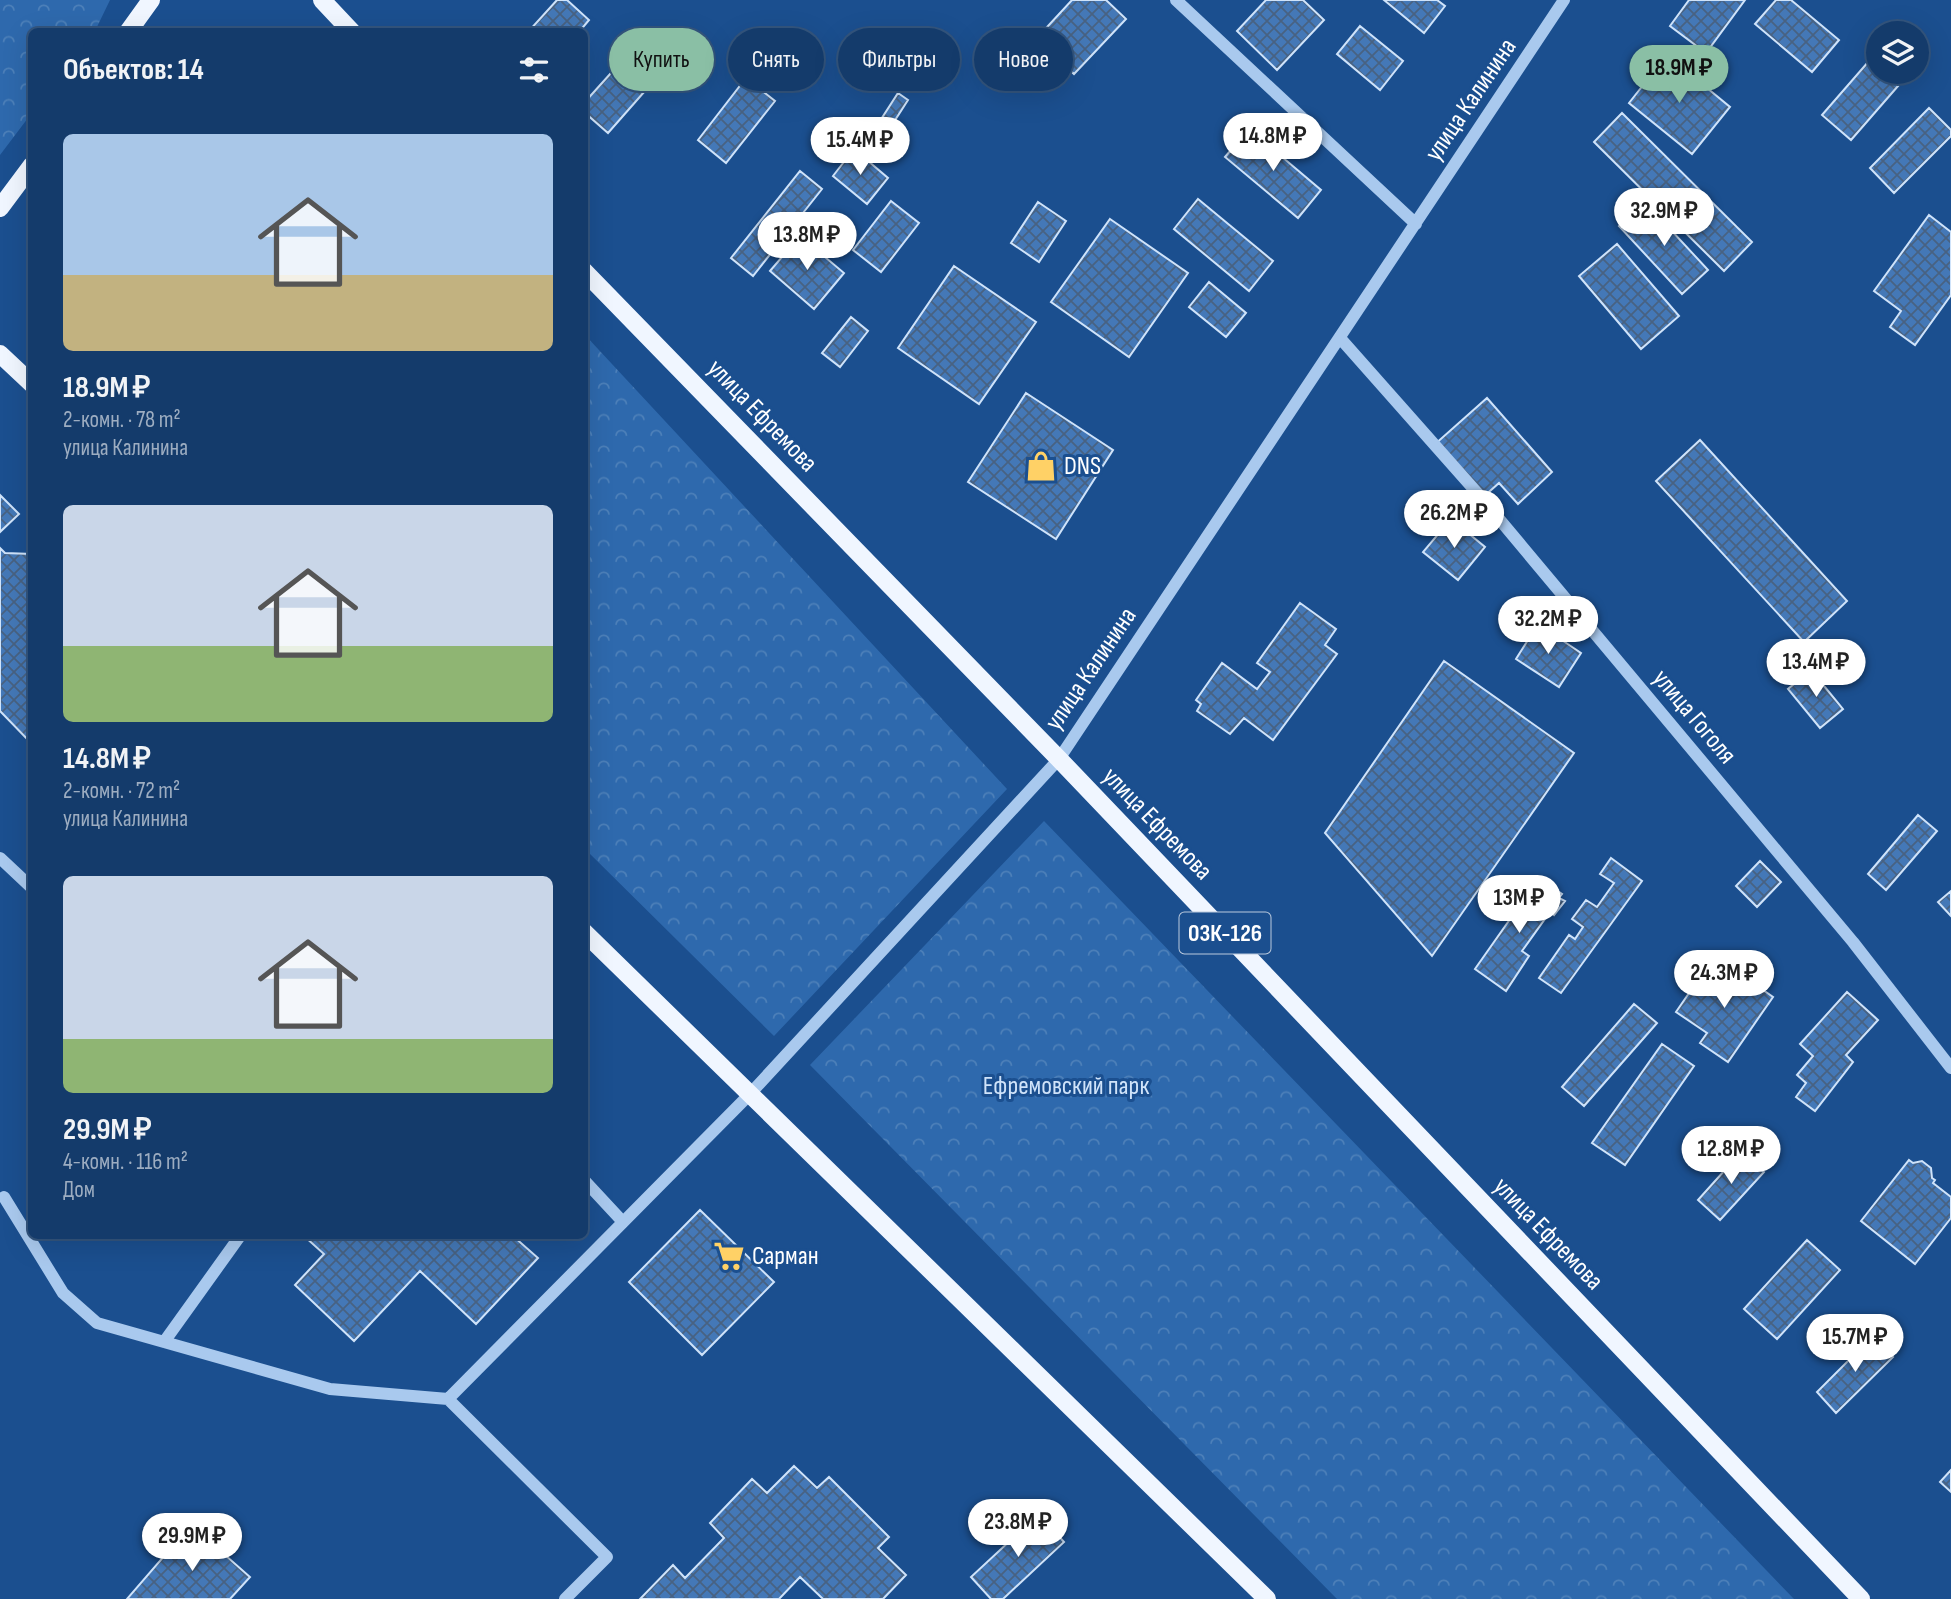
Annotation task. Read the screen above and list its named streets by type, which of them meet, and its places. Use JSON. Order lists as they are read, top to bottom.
{
  "streets": {
    "main road": ["улица Ефремова", "03К-126"],
    "street": ["улица Калинина", "улица Гоголя"]
  },
  "crossings": [
    ["улица Калинина", "улица Ефремова"],
    ["улица Калинина", "улица Гоголя"]
  ],
  "parks": ["Ефремовский парк"],
  "places": {
    "shop": ["DNS"],
    "supermarket": ["Сарман"]
  },
  "page": {
    "chip": [
      "Купить",
      "Снять",
      "Фильтры",
      "Новое"
    ],
    "heading": "Объектов: 14",
    "price": [
      "18.9M ₽",
      "14.8M ₽",
      "15.4M ₽",
      "32.9M ₽",
      "13.8M ₽",
      "26.2M ₽",
      "32.2M ₽",
      "13.4M ₽",
      "13M ₽",
      "24.3M ₽",
      "12.8M ₽",
      "15.7M ₽",
      "23.8M ₽",
      "29.9M ₽"
    ],
    "list": [
      {
        "name": "18.9M ₽",
        "note": "2-комн. · 78 m² · улица Калинина"
      },
      {
        "name": "14.8M ₽",
        "note": "2-комн. · 72 m² · улица Калинина"
      },
      {
        "name": "29.9M ₽",
        "note": "4-комн. · 116 m² · Дом"
      }
    ]
  }
}
